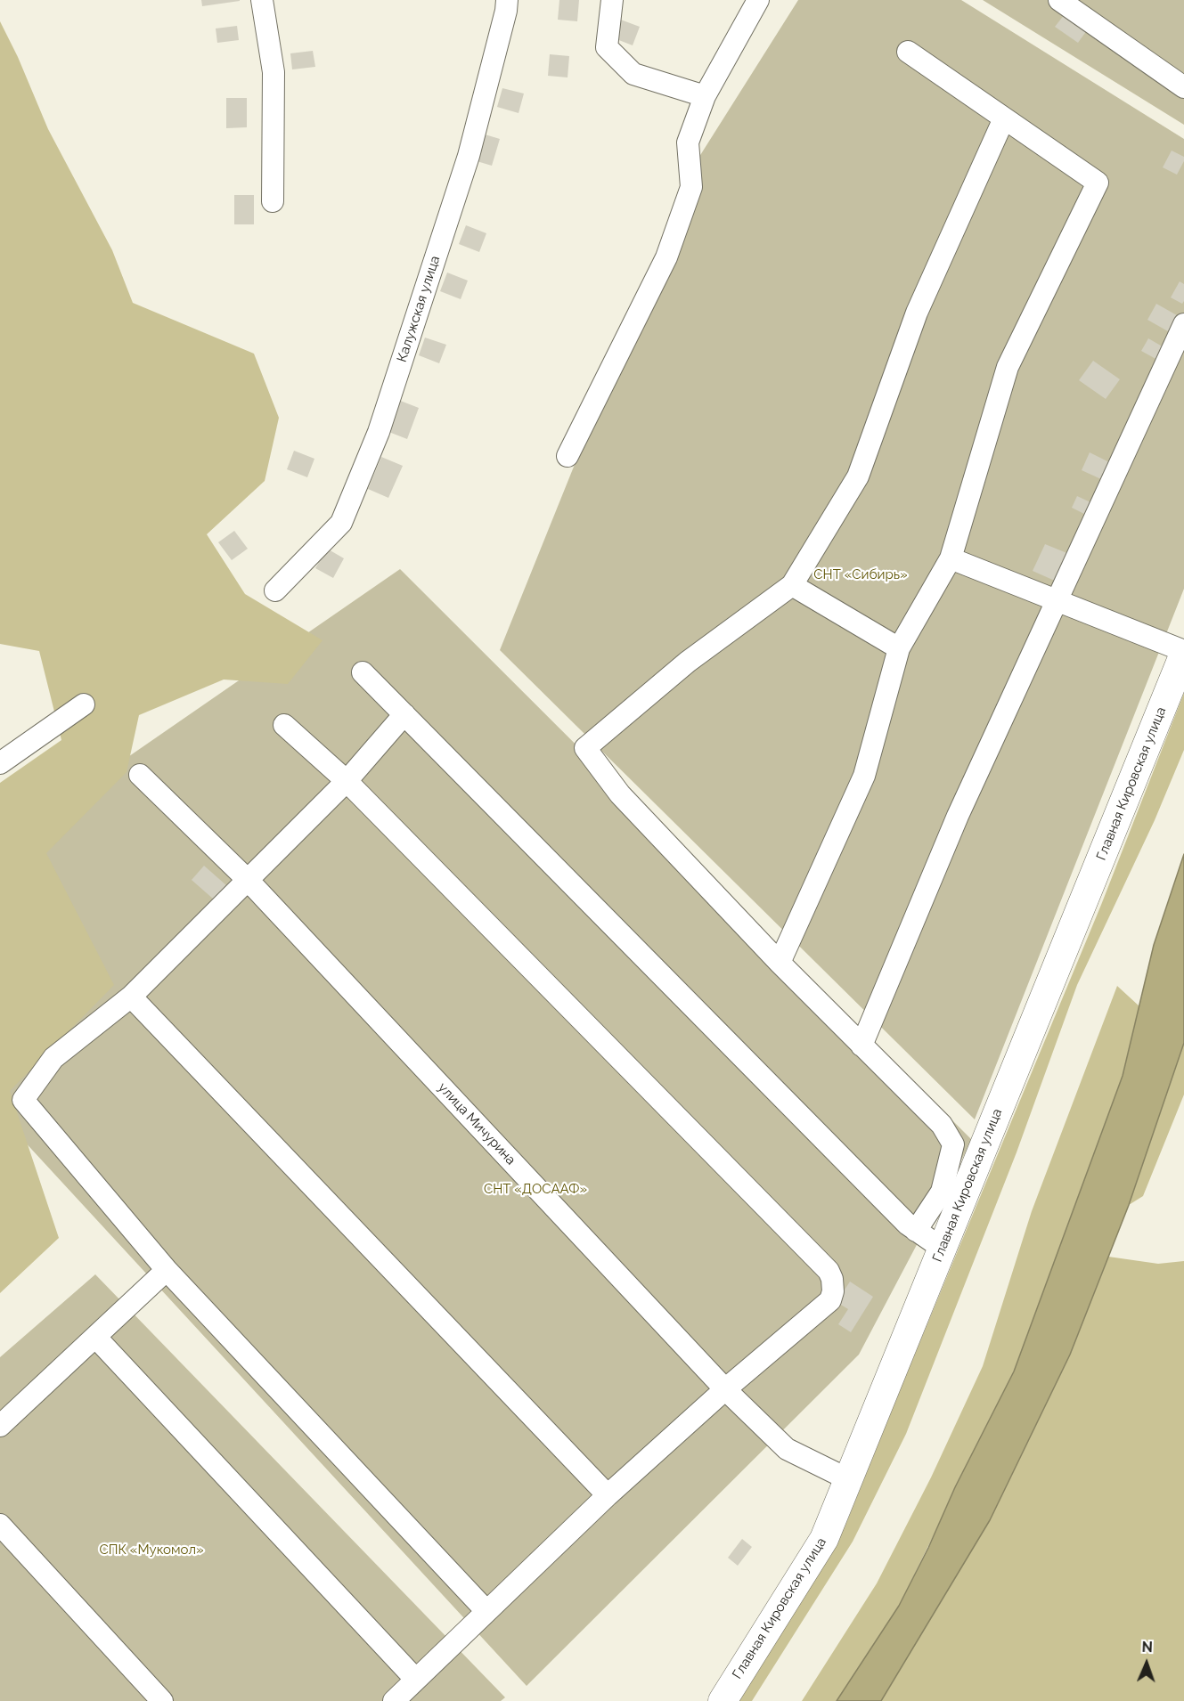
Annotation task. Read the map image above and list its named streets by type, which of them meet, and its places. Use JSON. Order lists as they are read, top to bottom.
{
  "streets": {
    "main road": ["Главная Кировская улица"],
    "street": ["Калужская улица", "улица Мичурина"]
  },
  "crossings": [
    ["Главная Кировская улица", "улица Мичурина"]
  ],
  "parks": ["СНТ «Сибирь»", "СНТ «ДОСААФ»", "СПК «Мукомол»"],
  "north": "top"
}
